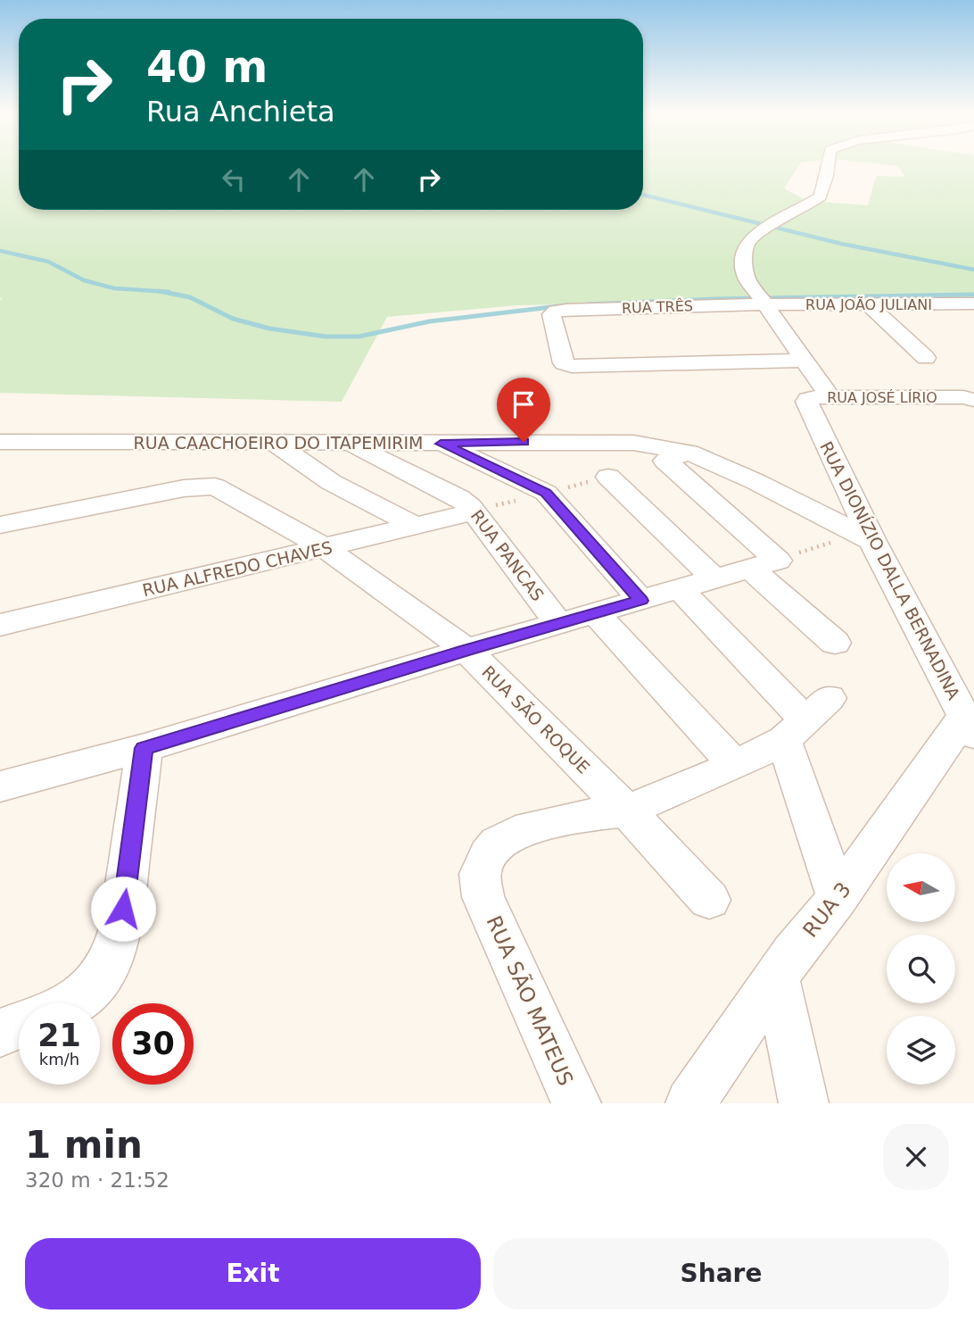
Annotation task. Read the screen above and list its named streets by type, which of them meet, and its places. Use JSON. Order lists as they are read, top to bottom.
{
  "streets": {
    "street": [
      "RUA JOÃO JULIANI",
      "RUA TRÊS",
      "RUA JOSÉ LÍRIO",
      "RUA CAACHOEIRO DO ITAPEMIRIM",
      "RUA PANCAS",
      "RUA ALFREDO CHAVES",
      "RUA DIONÍZIO DALLA BERNADINA",
      "RUA SÃO ROQUE",
      "RUA 3",
      "RUA SÃO MATEUS"
    ]
  },
  "crossings": [
    ["RUA JOÃO JULIANI", "RUA TRÊS"],
    ["RUA JOÃO JULIANI", "RUA DIONÍZIO DALLA BERNADINA"],
    ["RUA TRÊS", "RUA DIONÍZIO DALLA BERNADINA"],
    ["RUA JOSÉ LÍRIO", "RUA DIONÍZIO DALLA BERNADINA"],
    ["RUA CAACHOEIRO DO ITAPEMIRIM", "RUA PANCAS"],
    ["RUA CAACHOEIRO DO ITAPEMIRIM", "RUA DIONÍZIO DALLA BERNADINA"],
    ["RUA PANCAS", "RUA ALFREDO CHAVES"],
    ["RUA ALFREDO CHAVES", "RUA SÃO ROQUE"],
    ["RUA DIONÍZIO DALLA BERNADINA", "RUA 3"],
    ["RUA SÃO ROQUE", "RUA SÃO MATEUS"]
  ],
  "north": "left",
  "page": {
    "turn": ["40 m", "Rua Anchieta"],
    "speed": "21 km/h",
    "limit": "30",
    "heading": ["1 min", "320 m · 21:52"],
    "buttons": ["Exit", "Share"]
  }
}
